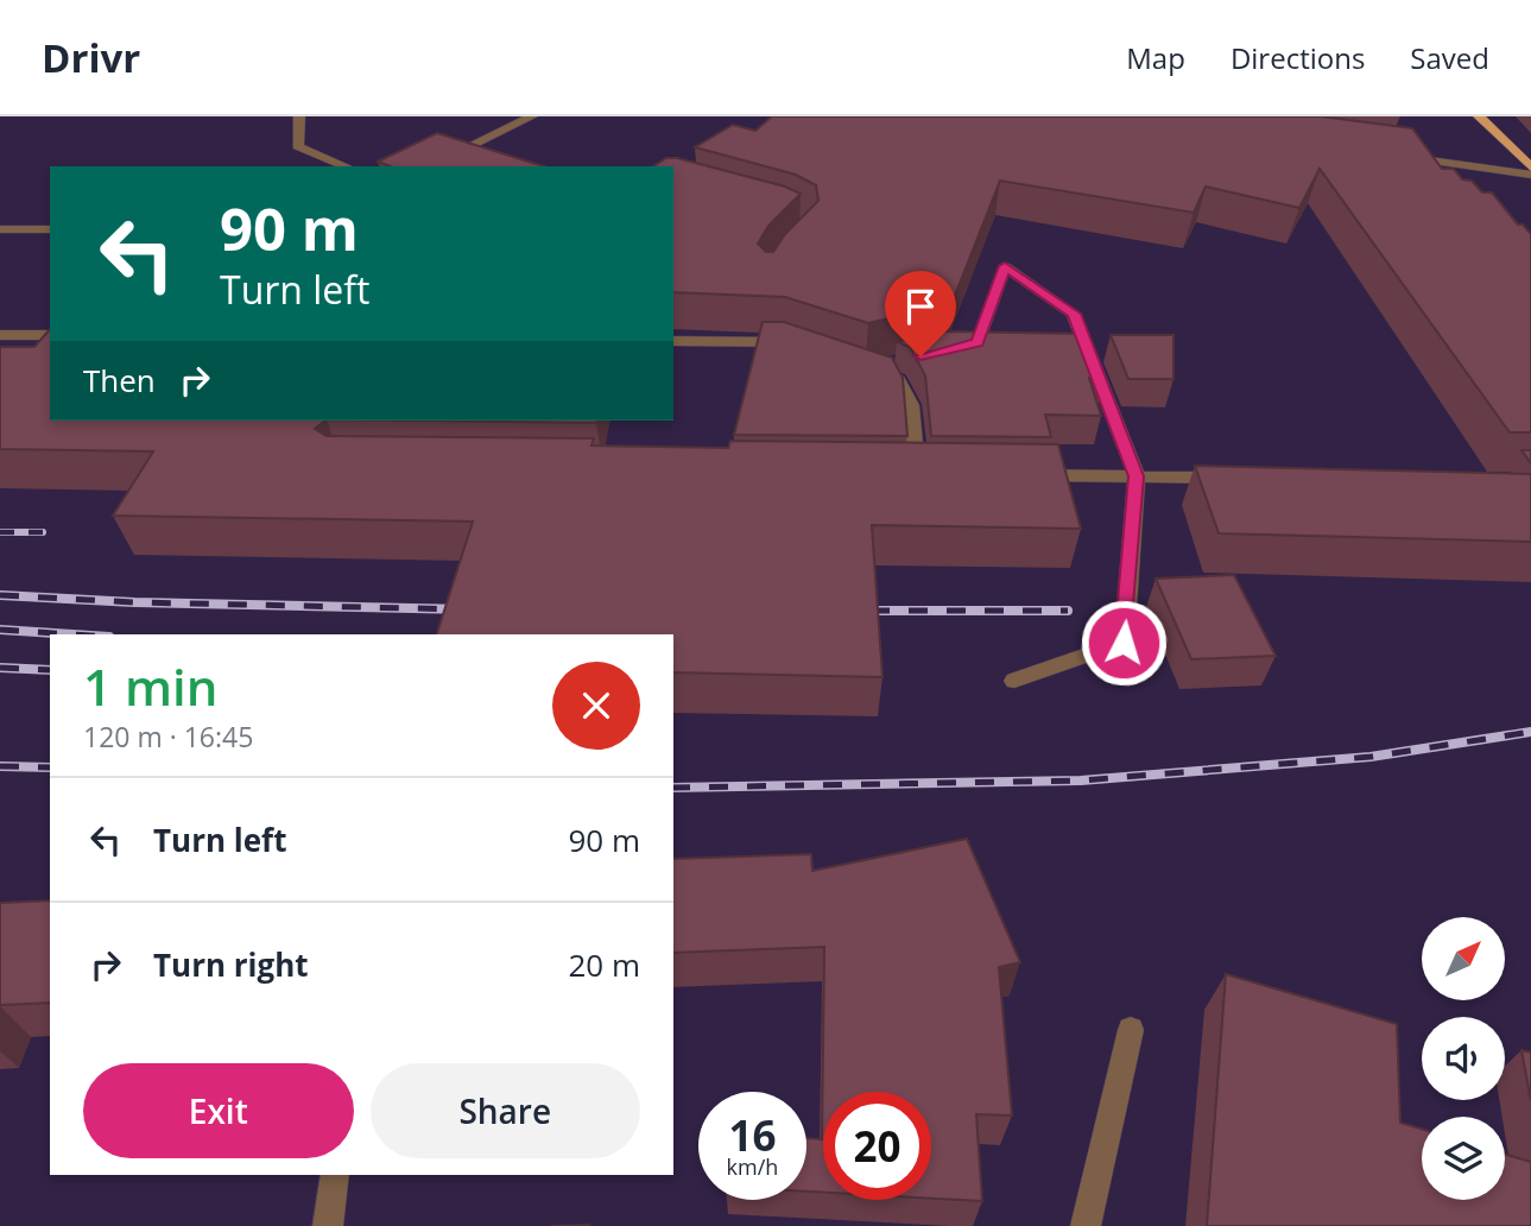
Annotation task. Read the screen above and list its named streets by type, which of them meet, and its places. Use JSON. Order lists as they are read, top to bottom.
{
  "north": "top right",
  "page": {
    "header": "Drivr",
    "nav": ["Map", "Directions", "Saved"],
    "turn": ["90 m", "Turn left"],
    "then": "Then",
    "heading": ["1 min", "120 m · 16:45"],
    "list": [
      {
        "name": "Turn left",
        "value": "90 m"
      },
      {
        "name": "Turn right",
        "value": "20 m"
      }
    ],
    "buttons": ["Exit", "Share"],
    "speed": "16 km/h",
    "limit": "20"
  }
}
